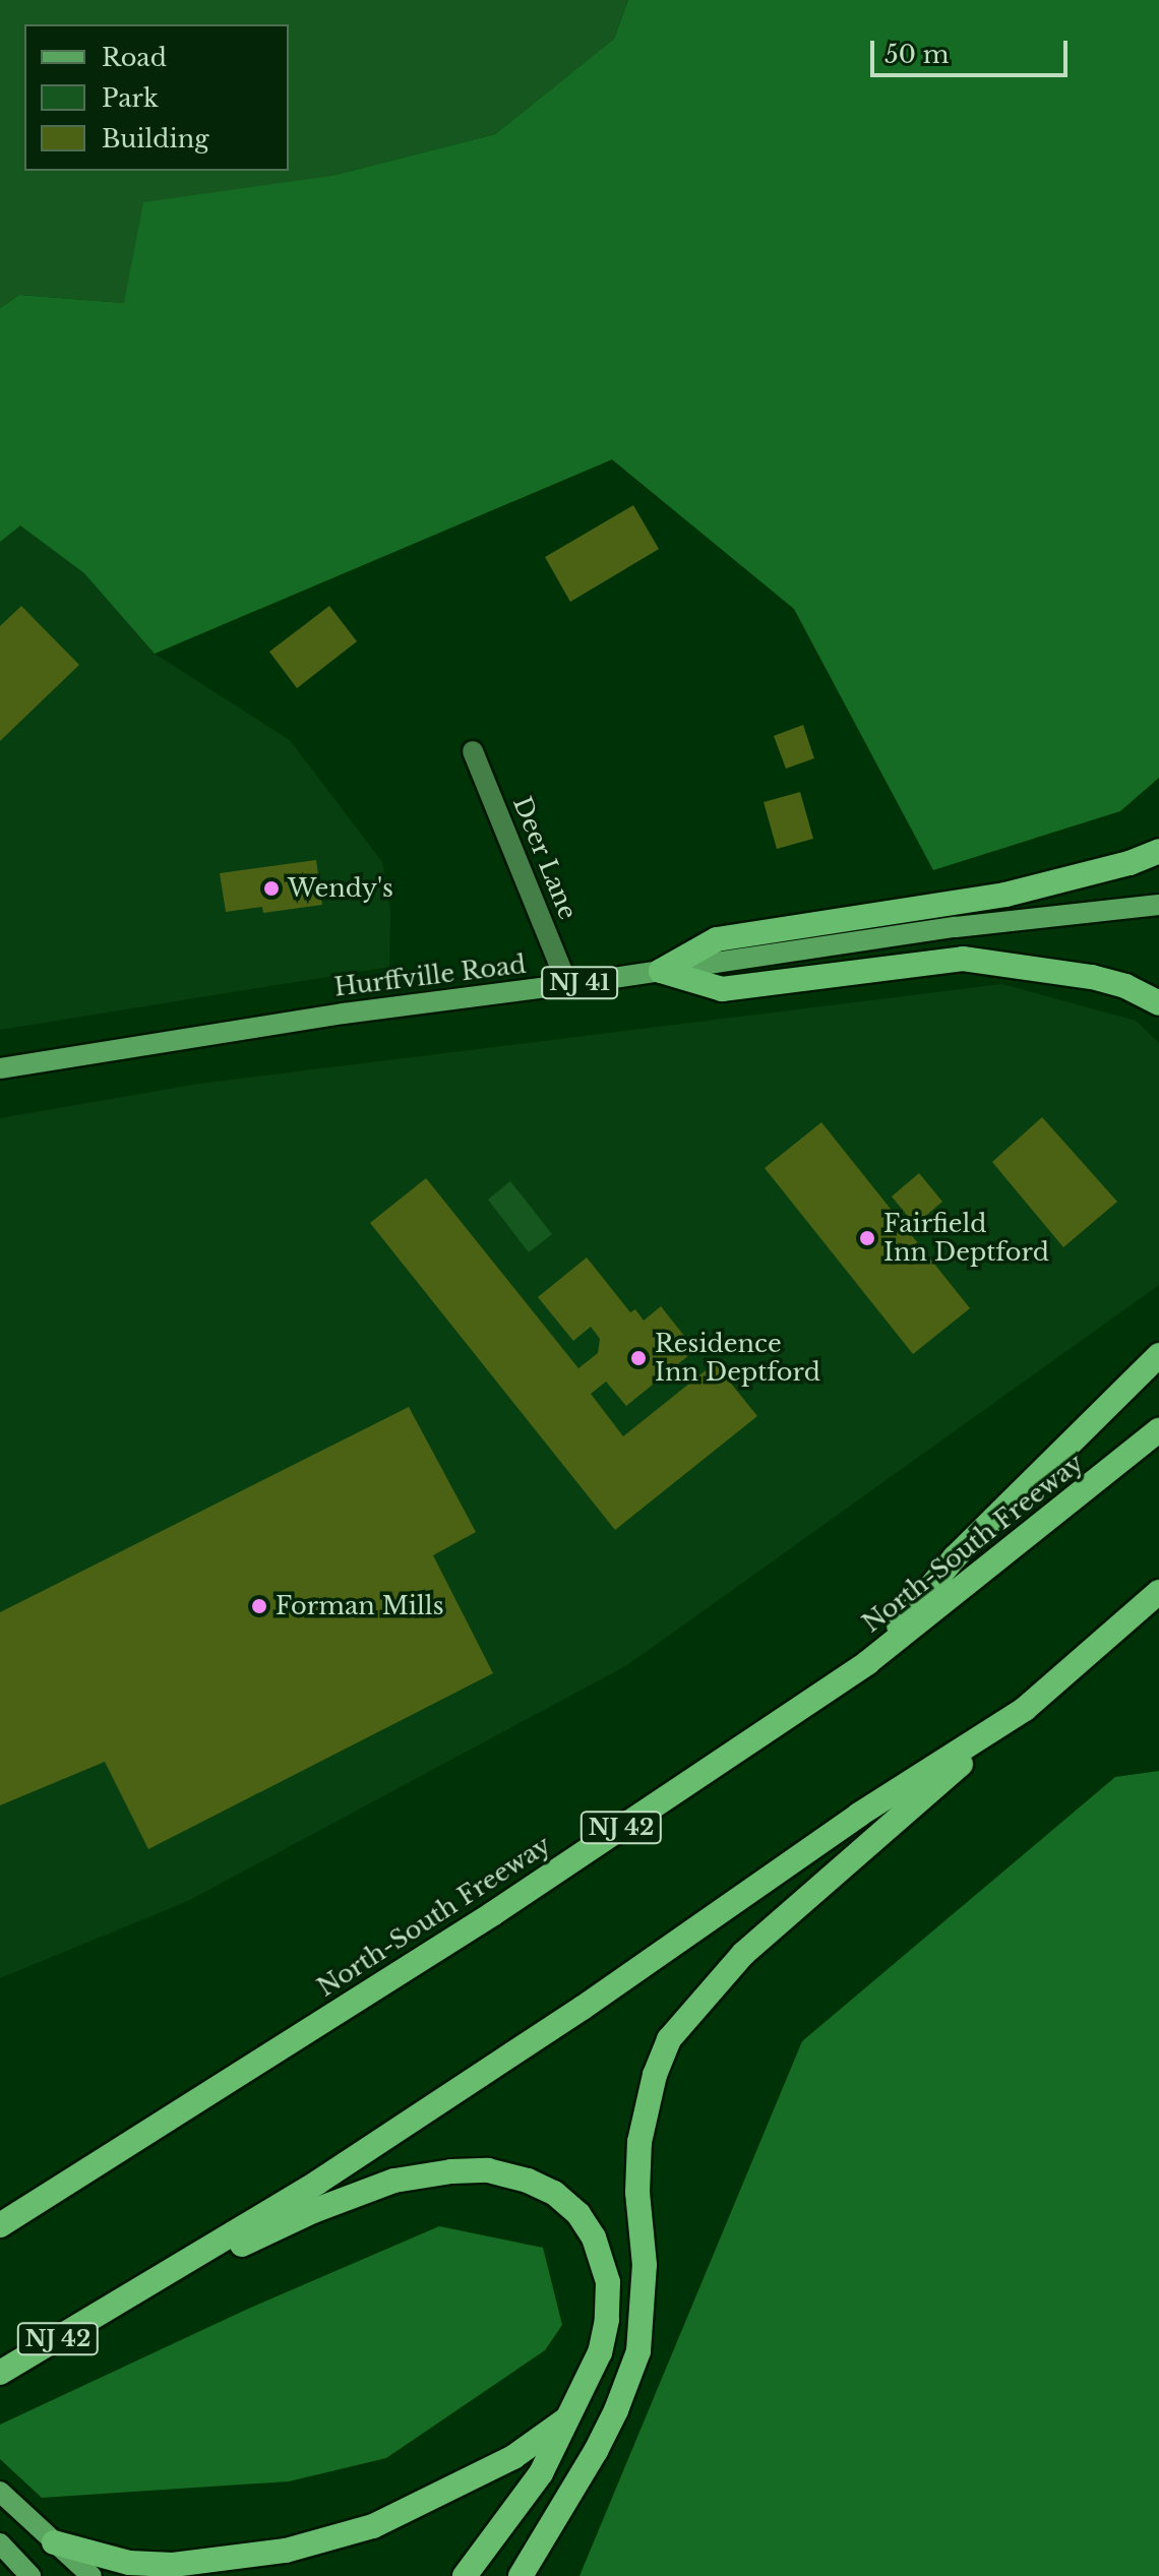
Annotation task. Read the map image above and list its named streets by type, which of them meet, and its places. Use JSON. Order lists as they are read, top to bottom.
{
  "streets": {
    "highway": ["North-South Freeway", "NJ 42"],
    "main road": ["Hurffville Road", "NJ 41"],
    "street": ["Deer Lane"]
  },
  "crossings": [
    ["Deer Lane", "Hurffville Road"]
  ],
  "places": [
    "Wendy's",
    "Fairfield Inn Deptford",
    "Residence Inn Deptford",
    "Forman Mills"
  ],
  "legend": ["Road", "Park", "Building"],
  "scale_bar": "50 m"
}
